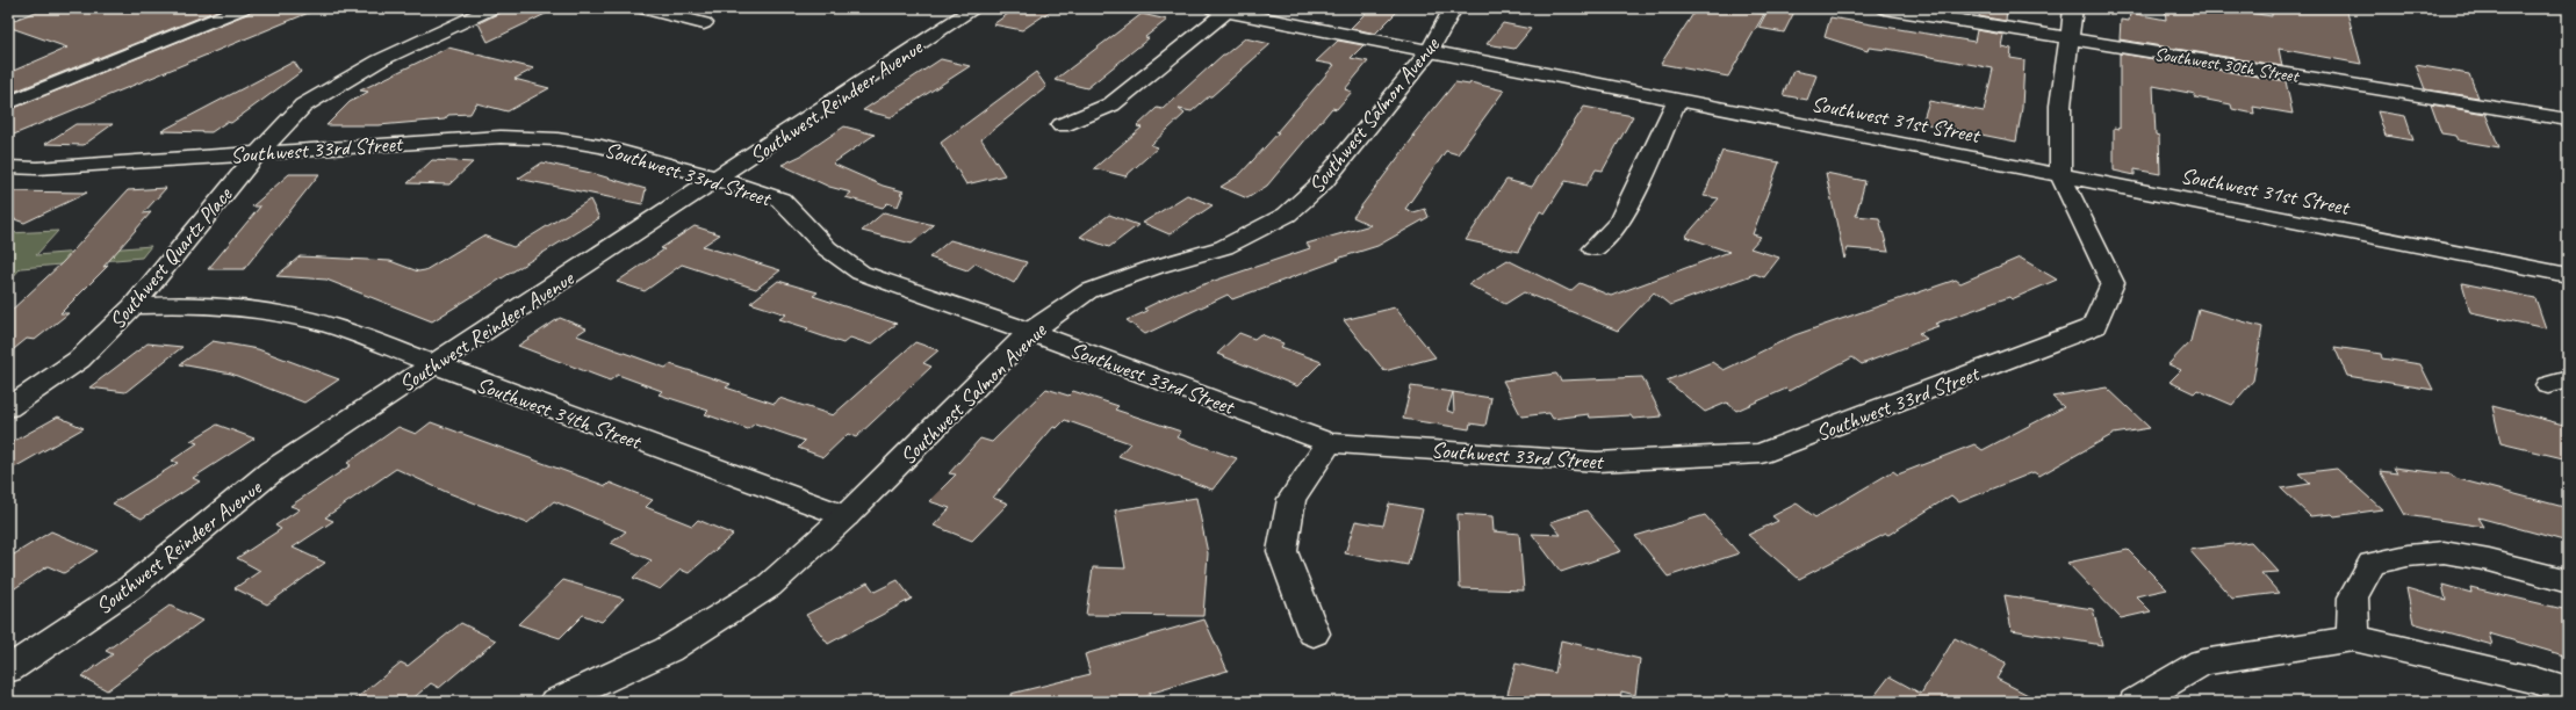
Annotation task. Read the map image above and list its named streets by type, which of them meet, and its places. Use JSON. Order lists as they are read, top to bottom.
{
  "streets": {
    "street": [
      "Southwest 30th Street",
      "Southwest Reindeer Avenue",
      "Southwest Salmon Avenue",
      "Southwest 31st Street",
      "Southwest 33rd Street",
      "Southwest Quartz Place",
      "Southwest 34th Street"
    ]
  },
  "crossings": [
    ["Southwest Reindeer Avenue", "Southwest 33rd Street"],
    ["Southwest Reindeer Avenue", "Southwest 34th Street"],
    ["Southwest Salmon Avenue", "Southwest 31st Street"],
    ["Southwest Salmon Avenue", "Southwest 33rd Street"],
    ["Southwest Salmon Avenue", "Southwest 34th Street"],
    ["Southwest 31st Street", "Southwest 33rd Street"],
    ["Southwest 33rd Street", "Southwest Quartz Place"],
    ["Southwest Quartz Place", "Southwest 34th Street"]
  ]
}
